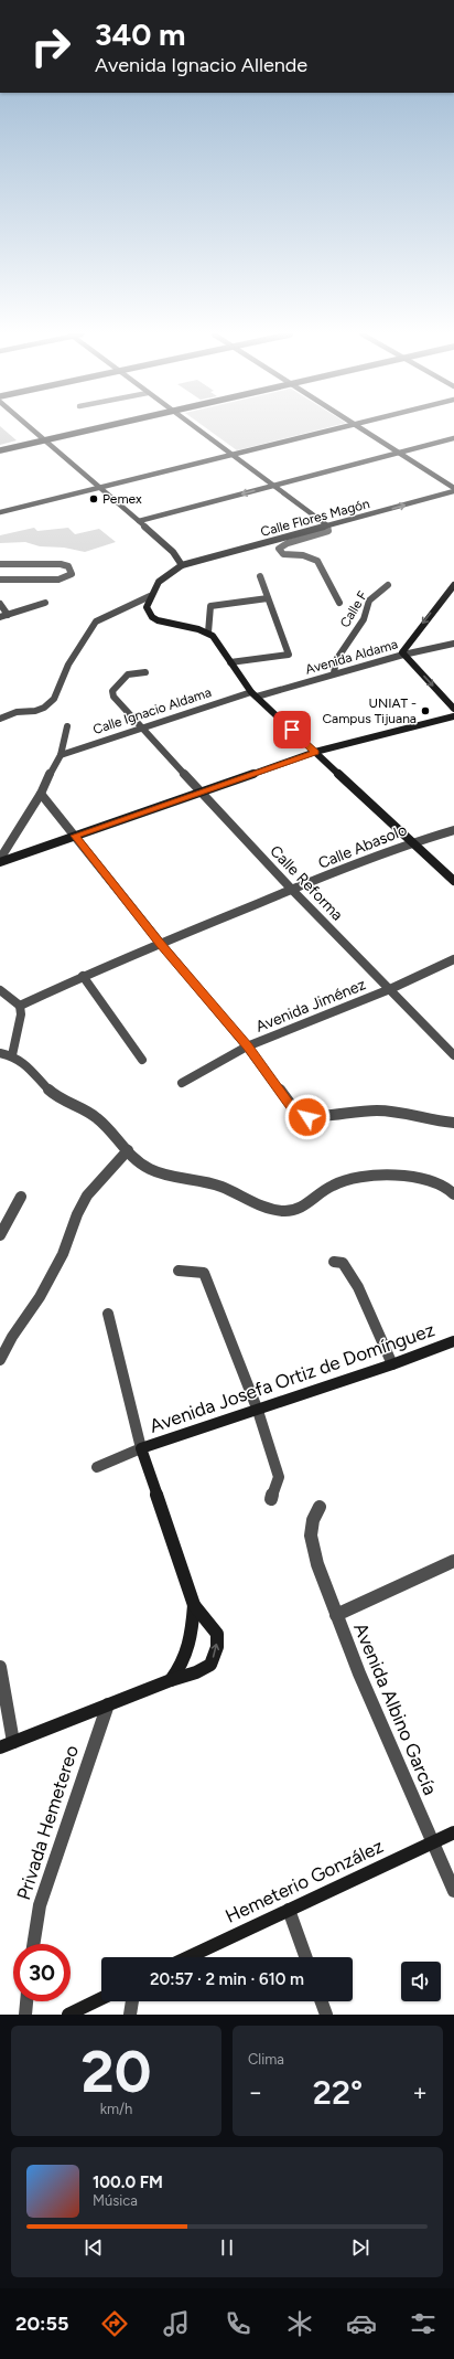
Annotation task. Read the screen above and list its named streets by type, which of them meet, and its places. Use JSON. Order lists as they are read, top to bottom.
{
  "streets": {
    "street": [
      "Calle Flores Magón",
      "Calle F",
      "Avenida Aldama",
      "Calle Ignacio Aldama",
      "Calle Abasolo",
      "Calle Reforma",
      "Avenida Jiménez",
      "Avenida Josefa Ortiz de Domínguez",
      "Avenida Albino García",
      "Privada Hemetereo",
      "Hemeterio González"
    ]
  },
  "crossings": [
    ["Calle F", "Avenida Aldama"],
    ["Avenida Aldama", "Calle Ignacio Aldama"],
    ["Calle Ignacio Aldama", "Calle Reforma"],
    ["Calle Abasolo", "Calle Reforma"],
    ["Calle Reforma", "Avenida Jiménez"],
    ["Avenida Albino García", "Hemeterio González"]
  ],
  "places": ["Pemex", "UNIAT - Campus Tijuana"],
  "page": {
    "turn": ["340 m", "Avenida Ignacio Allende"],
    "limit": "30",
    "trip": "20:57 · 2 min · 610 m",
    "tile": [
      ["20", "km/h"],
      "Clima"
    ],
    "heat": ["−", "22°", "+"],
    "song": ["100.0 FM", "Música"],
    "tabs": "20:55"
  }
}
